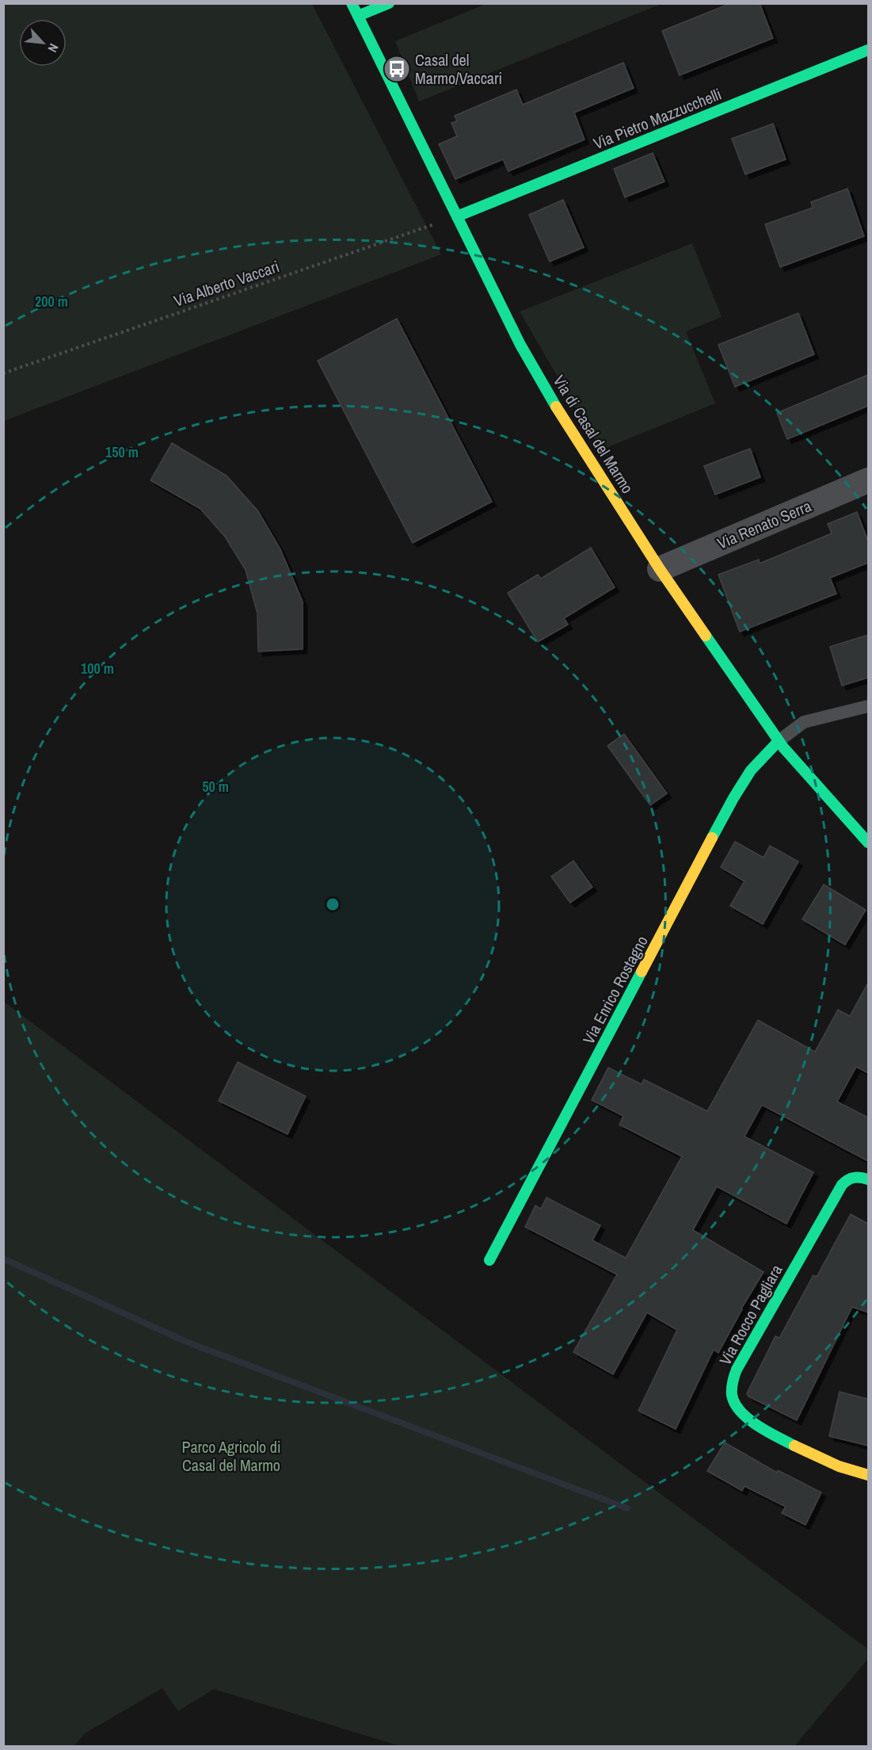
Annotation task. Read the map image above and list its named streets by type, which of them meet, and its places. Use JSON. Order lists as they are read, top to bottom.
{
  "streets": {
    "street": [
      "Via Pietro Mazzucchelli",
      "Via di Casal del Marmo",
      "Via Renato Serra",
      "Via Enrico Rostagno",
      "Via Rocco Pagliara"
    ],
    "path": ["Via Alberto Vaccari"]
  },
  "crossings": [
    ["Via Pietro Mazzucchelli", "Via Alberto Vaccari"],
    ["Via Pietro Mazzucchelli", "Via di Casal del Marmo"],
    ["Via Alberto Vaccari", "Via di Casal del Marmo"],
    ["Via di Casal del Marmo", "Via Renato Serra"],
    ["Via di Casal del Marmo", "Via Enrico Rostagno"]
  ],
  "parks": ["Parco Agricolo di Casal del Marmo"],
  "places": {
    "bus stop": ["Casal del Marmo/Vaccari"]
  },
  "north": "bottom right",
  "rings": [
    "200 m",
    "150 m",
    "100 m",
    "50 m"
  ]
}
